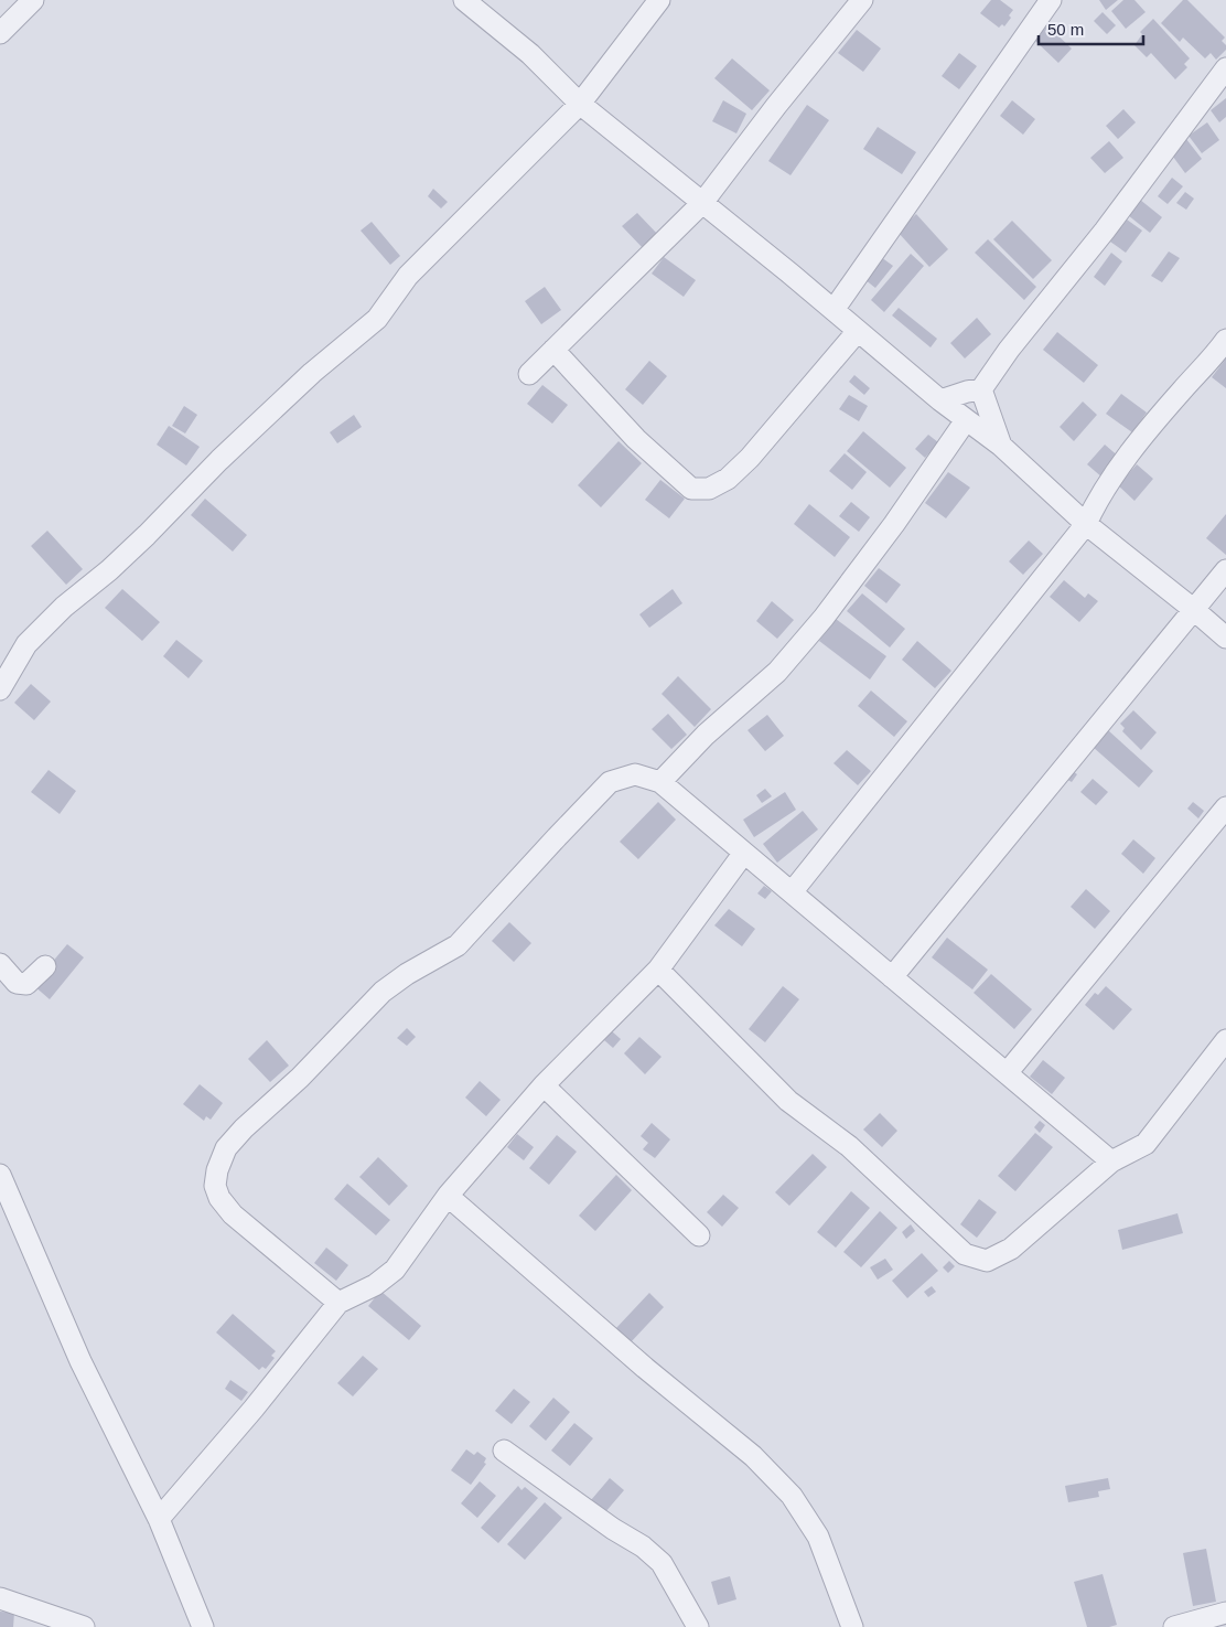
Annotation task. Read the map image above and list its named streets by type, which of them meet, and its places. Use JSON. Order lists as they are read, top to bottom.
{
  "scale_bar": "50 m"
}
